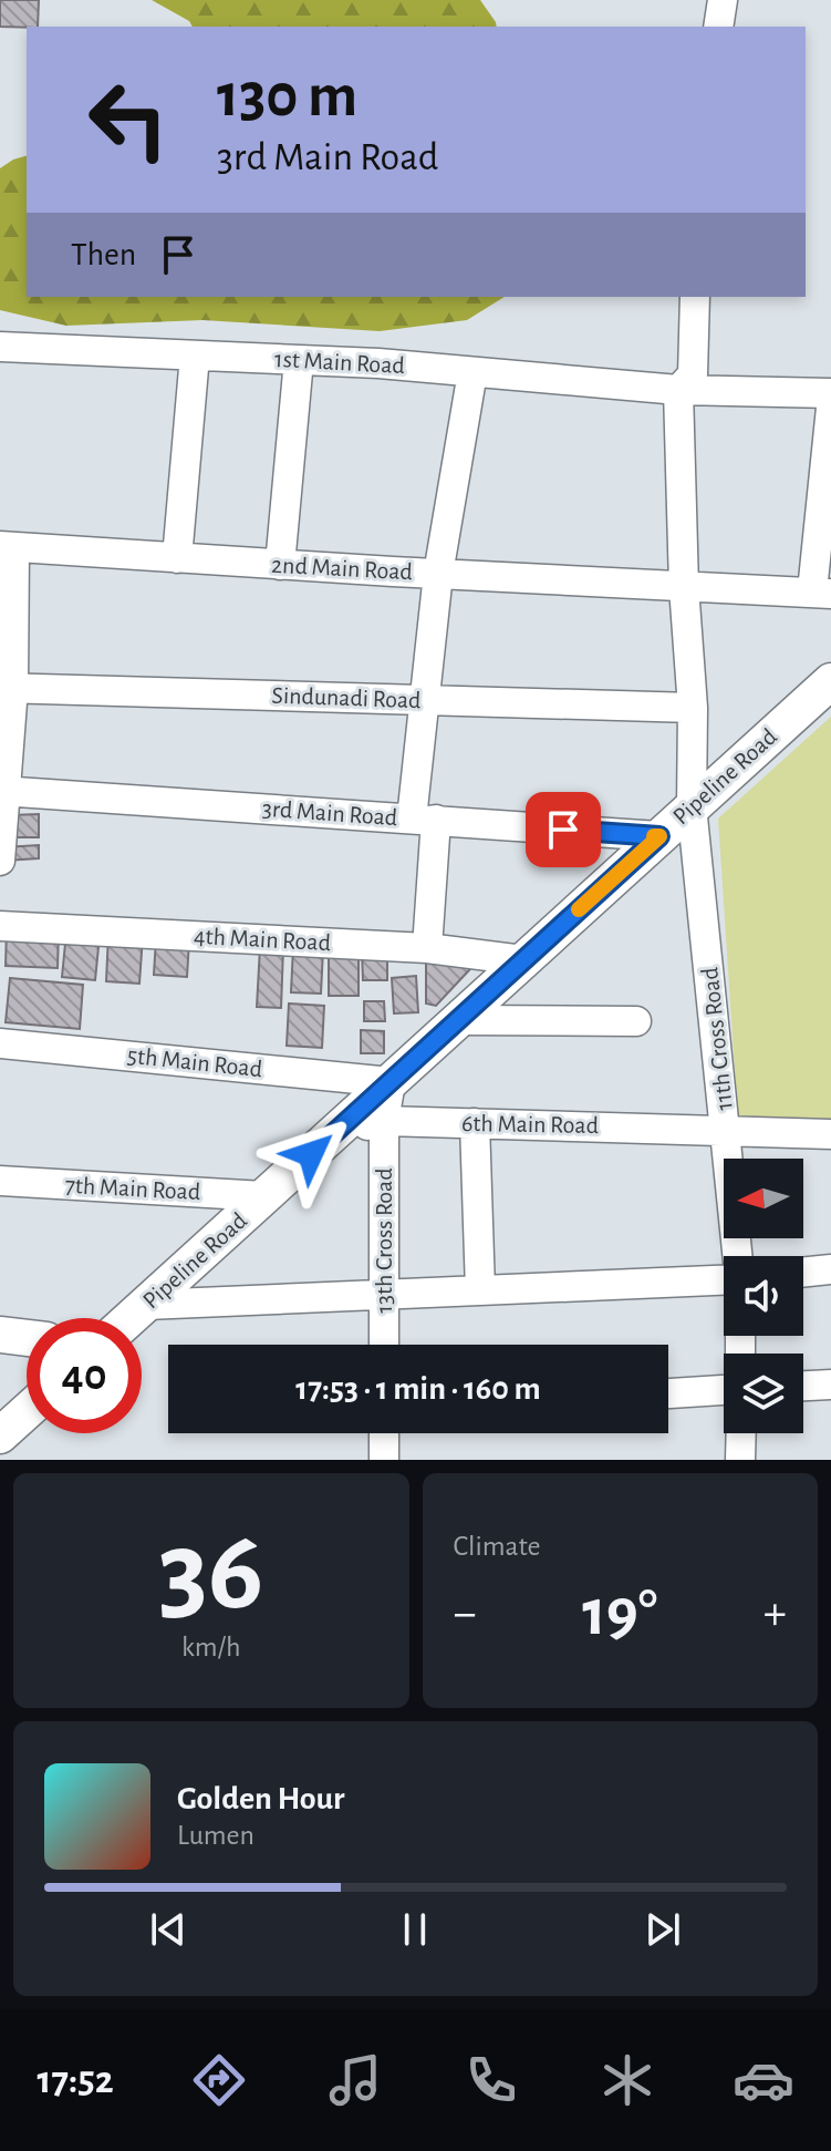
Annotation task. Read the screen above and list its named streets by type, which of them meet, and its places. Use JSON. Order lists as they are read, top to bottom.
{
  "streets": {
    "street": [
      "1st Main Road",
      "2nd Main Road",
      "Sindunadi Road",
      "Pipeline Road",
      "3rd Main Road",
      "4th Main Road",
      "11th Cross Road",
      "5th Main Road",
      "6th Main Road",
      "7th Main Road",
      "13th Cross Road"
    ]
  },
  "crossings": [
    ["1st Main Road", "11th Cross Road"],
    ["2nd Main Road", "11th Cross Road"],
    ["Sindunadi Road", "11th Cross Road"],
    ["Pipeline Road", "3rd Main Road"],
    ["Pipeline Road", "4th Main Road"],
    ["Pipeline Road", "11th Cross Road"],
    ["Pipeline Road", "5th Main Road"],
    ["Pipeline Road", "6th Main Road"],
    ["Pipeline Road", "7th Main Road"],
    ["Pipeline Road", "13th Cross Road"],
    ["11th Cross Road", "6th Main Road"],
    ["5th Main Road", "13th Cross Road"],
    ["6th Main Road", "13th Cross Road"]
  ],
  "north": "left",
  "page": {
    "turn": ["130 m", "3rd Main Road"],
    "then": "Then",
    "limit": "40",
    "trip": "17:53 · 1 min · 160 m",
    "tile": [
      ["36", "km/h"],
      "Climate"
    ],
    "heat": ["−", "19°", "+"],
    "song": ["Golden Hour", "Lumen"],
    "tabs": "17:52"
  }
}
